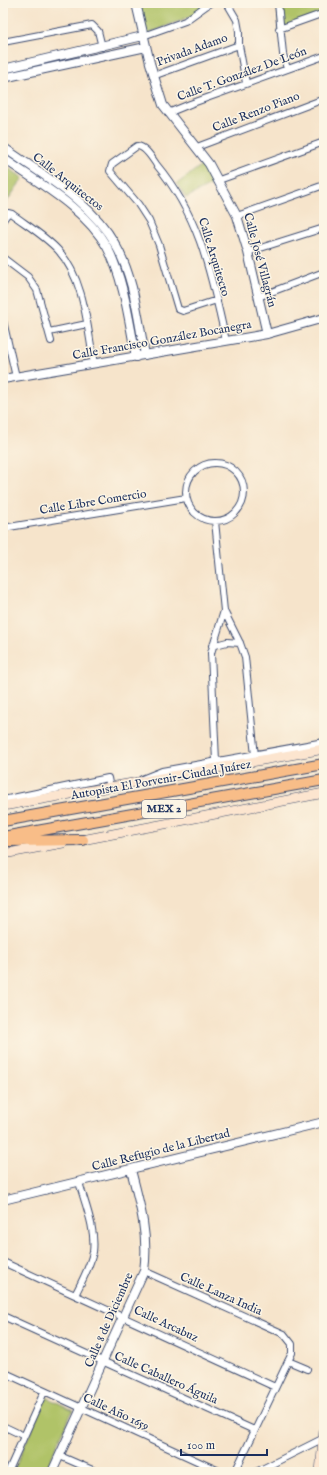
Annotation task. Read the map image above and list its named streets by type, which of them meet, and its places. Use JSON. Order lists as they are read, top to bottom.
{
  "streets": {
    "highway": ["Autopista El Porvenir-Ciudad Juárez", "MEX 2"],
    "street": [
      "Privada Adamo",
      "Calle T. González De León",
      "Calle Renzo Piano",
      "Calle Arquitectos",
      "Calle Arquitecto",
      "Calle José Villagrán",
      "Calle Francisco González Bocanegra",
      "Calle Libre Comercio",
      "Calle Refugio de la Libertad",
      "Calle Lanza India",
      "Calle 8 de Diciembre",
      "Calle Arcabuz",
      "Calle Caballero Águila",
      "Calle Año 1659"
    ]
  },
  "crossings": [
    ["Privada Adamo", "Calle José Villagrán"],
    ["Calle T. González De León", "Calle José Villagrán"],
    ["Calle Renzo Piano", "Calle José Villagrán"],
    ["Calle Arquitectos", "Calle Francisco González Bocanegra"],
    ["Calle Arquitecto", "Calle Francisco González Bocanegra"],
    ["Calle José Villagrán", "Calle Francisco González Bocanegra"],
    ["Calle Refugio de la Libertad", "Calle 8 de Diciembre"],
    ["Calle Lanza India", "Calle 8 de Diciembre"],
    ["Calle 8 de Diciembre", "Calle Arcabuz"],
    ["Calle 8 de Diciembre", "Calle Caballero Águila"],
    ["Calle 8 de Diciembre", "Calle Año 1659"]
  ],
  "scale_bar": "100 m"
}
